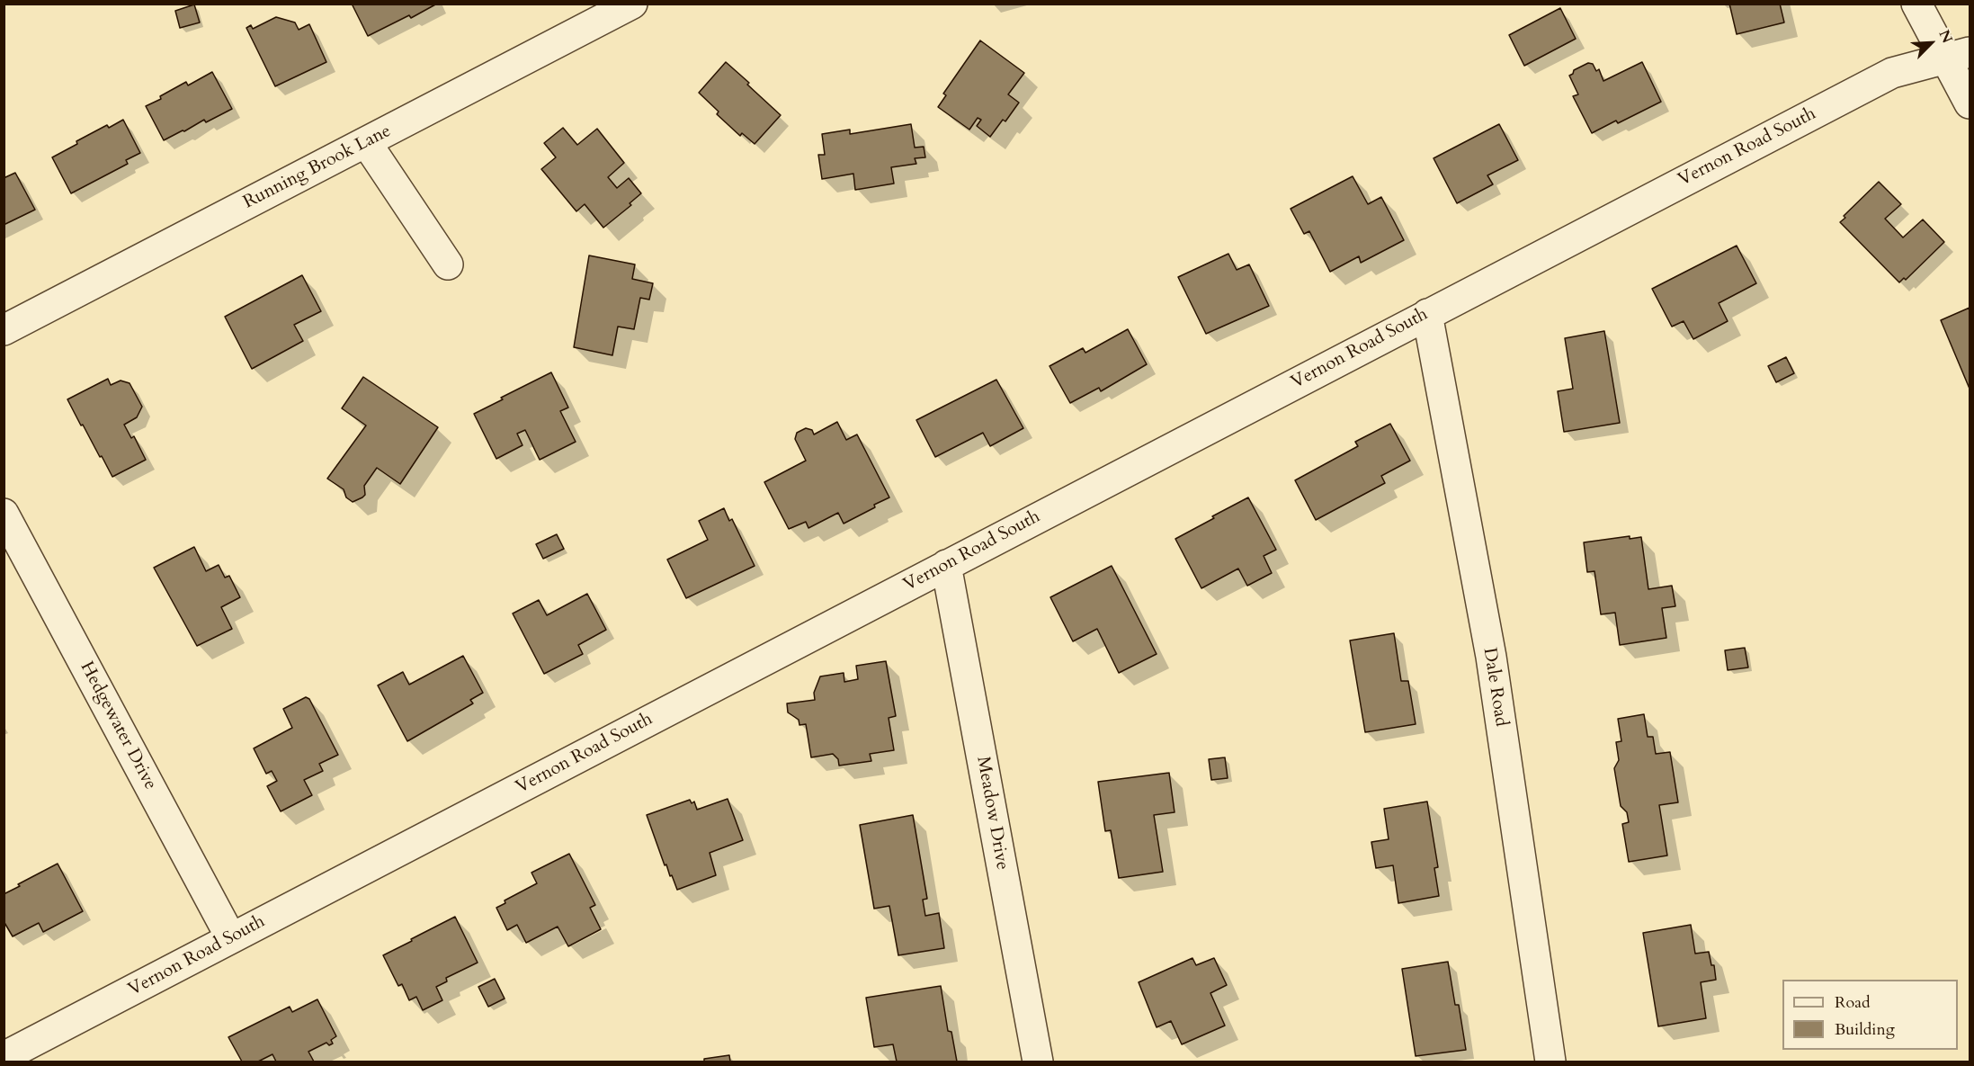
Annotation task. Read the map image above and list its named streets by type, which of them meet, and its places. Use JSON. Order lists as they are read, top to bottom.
{
  "streets": {
    "street": [
      "Vernon Road South",
      "Running Brook Lane",
      "Dale Road",
      "Hedgewater Drive",
      "Meadow Drive"
    ]
  },
  "crossings": [
    ["Vernon Road South", "Dale Road"],
    ["Vernon Road South", "Hedgewater Drive"],
    ["Vernon Road South", "Meadow Drive"]
  ],
  "legend": ["Road", "Building"],
  "north": "top right"
}
